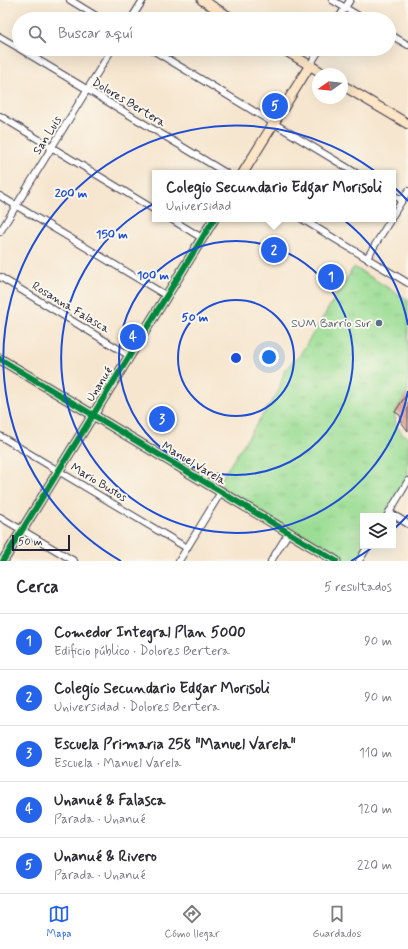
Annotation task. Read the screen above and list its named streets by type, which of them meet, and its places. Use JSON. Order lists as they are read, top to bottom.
{
  "streets": {
    "street": [
      "Dolores Bertera",
      "San Luis",
      "Rosanna Falasca",
      "Unanué",
      "Manuel Varela",
      "Mario Bustos"
    ]
  },
  "crossings": [
    ["Dolores Bertera", "San Luis"],
    ["Rosanna Falasca", "Unanué"],
    ["Unanué", "Manuel Varela"],
    ["Unanué", "Mario Bustos"]
  ],
  "places": ["SUM Barrio Sur"],
  "scale_bar": "50 m",
  "north": "left",
  "page": {
    "search": "Buscar aquí",
    "pins": [
      "5",
      "2",
      "1",
      "4",
      "3"
    ],
    "popup": ["Colegio Secundario Edgar Morisoli", "Universidad"],
    "scale": "50 m",
    "heading": ["Cerca", "5 resultados"],
    "list": [
      {
        "mark": "1",
        "name": "Comedor Integral Plan 5000",
        "note": "Edificio público · Dolores Bertera",
        "value": "90 m"
      },
      {
        "mark": "2",
        "name": "Colegio Secundario Edgar Morisoli",
        "note": "Universidad · Dolores Bertera",
        "value": "90 m"
      },
      {
        "mark": "3",
        "name": "Escuela Primaria 258 \"Manuel Varela\"",
        "note": "Escuela · Manuel Varela",
        "value": "110 m"
      },
      {
        "mark": "4",
        "name": "Unanué & Falasca",
        "note": "Parada · Unanué",
        "value": "120 m"
      },
      {
        "mark": "5",
        "name": "Unanué & Rivero",
        "note": "Parada · Unanué",
        "value": "220 m"
      }
    ],
    "nav": ["Mapa", "Cómo llegar", "Guardados"]
  },
  "rings": [
    "200 m",
    "150 m",
    "100 m",
    "50 m"
  ]
}
